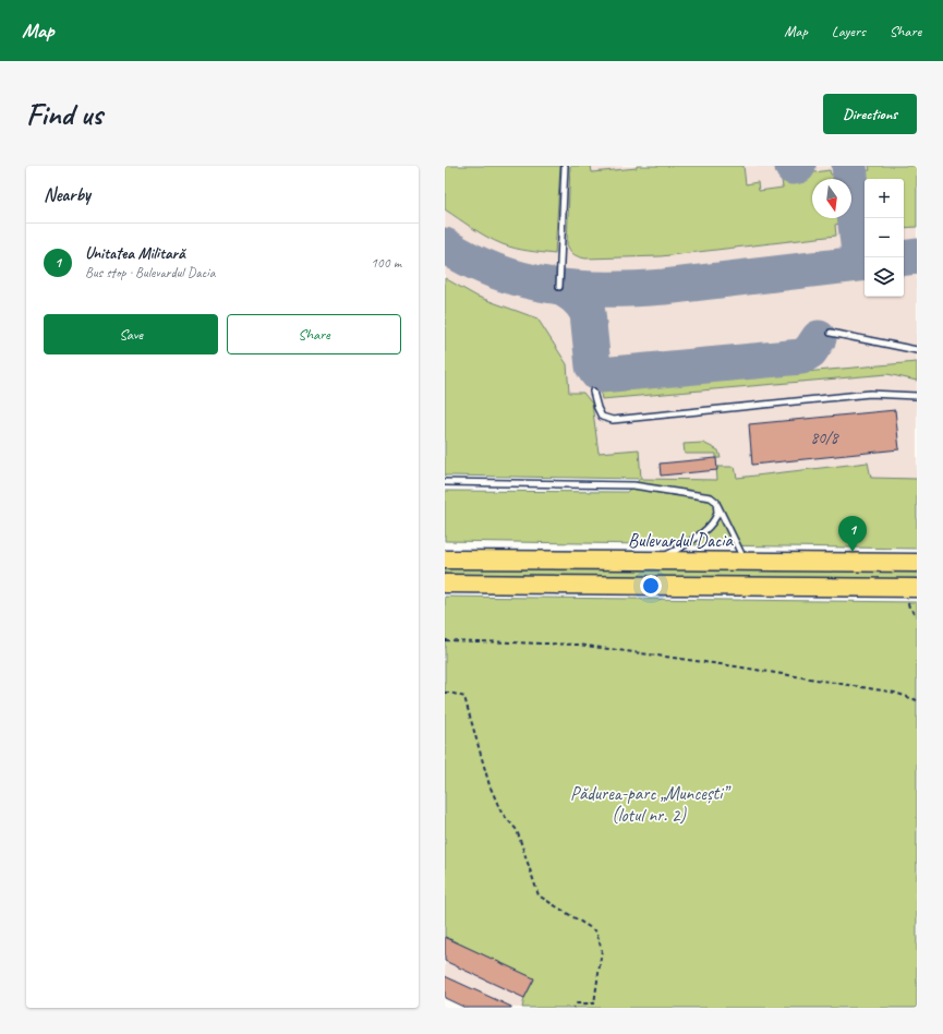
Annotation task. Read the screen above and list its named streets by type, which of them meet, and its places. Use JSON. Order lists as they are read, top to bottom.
{
  "streets": {
    "main road": ["Bulevardul Dacia"]
  },
  "parks": ["Pădurea-parc „Muncești” (lotul nr. 2)"],
  "house_numbers": ["80/8"],
  "north": "bottom",
  "page": {
    "header": "Map",
    "nav": ["Map", "Layers", "Share"],
    "buttons": [
      "Directions",
      ["Save", "Share"]
    ],
    "title": "Find us",
    "heading": "Nearby",
    "map_buttons": ["+", "−"],
    "list": [
      {
        "mark": "1",
        "name": "Unitatea Militară",
        "note": "Bus stop · Bulevardul Dacia",
        "value": "100 m"
      }
    ],
    "pins": "1"
  }
}
